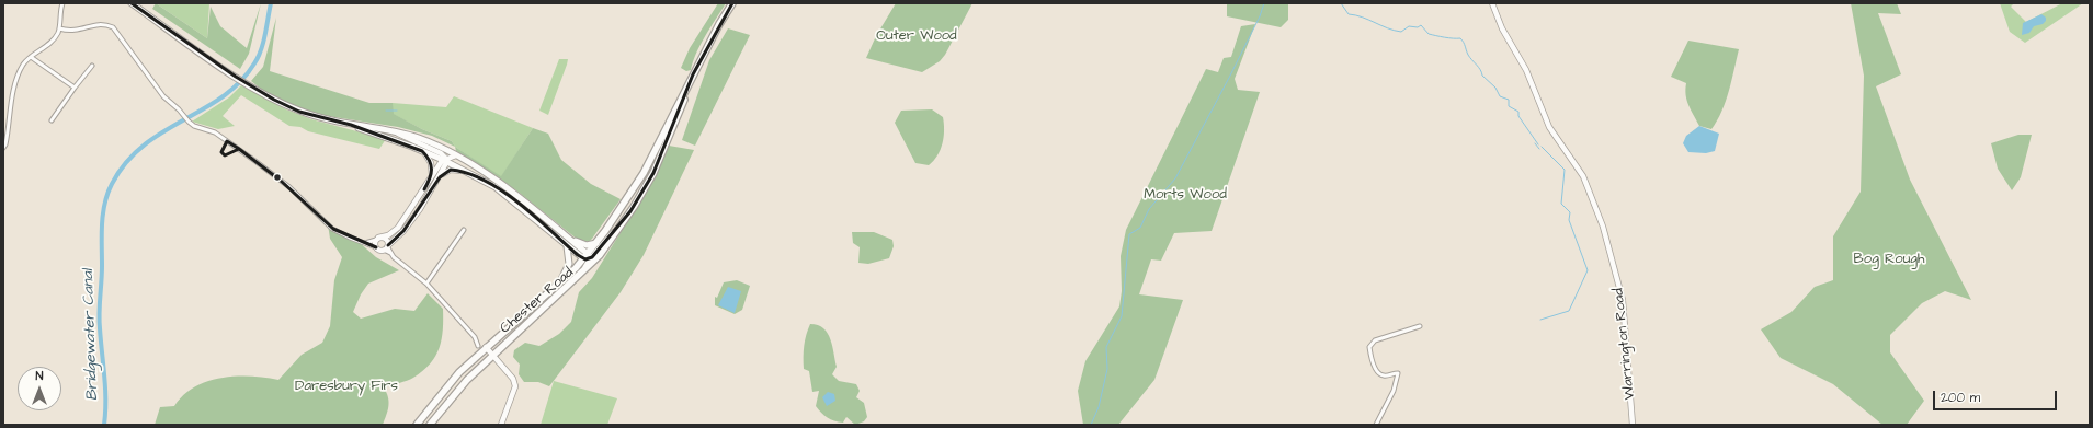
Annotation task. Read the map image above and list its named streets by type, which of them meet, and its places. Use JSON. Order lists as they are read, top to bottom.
{
  "streets": {
    "highway": ["Chester Road"],
    "street": ["Warrington Road"]
  },
  "water": ["Bridgewater Canal"],
  "parks": [
    "Outer Wood",
    "Morts Wood",
    "Bog Rough",
    "Daresbury Firs"
  ],
  "scale_bar": "200 m",
  "north": "top"
}
